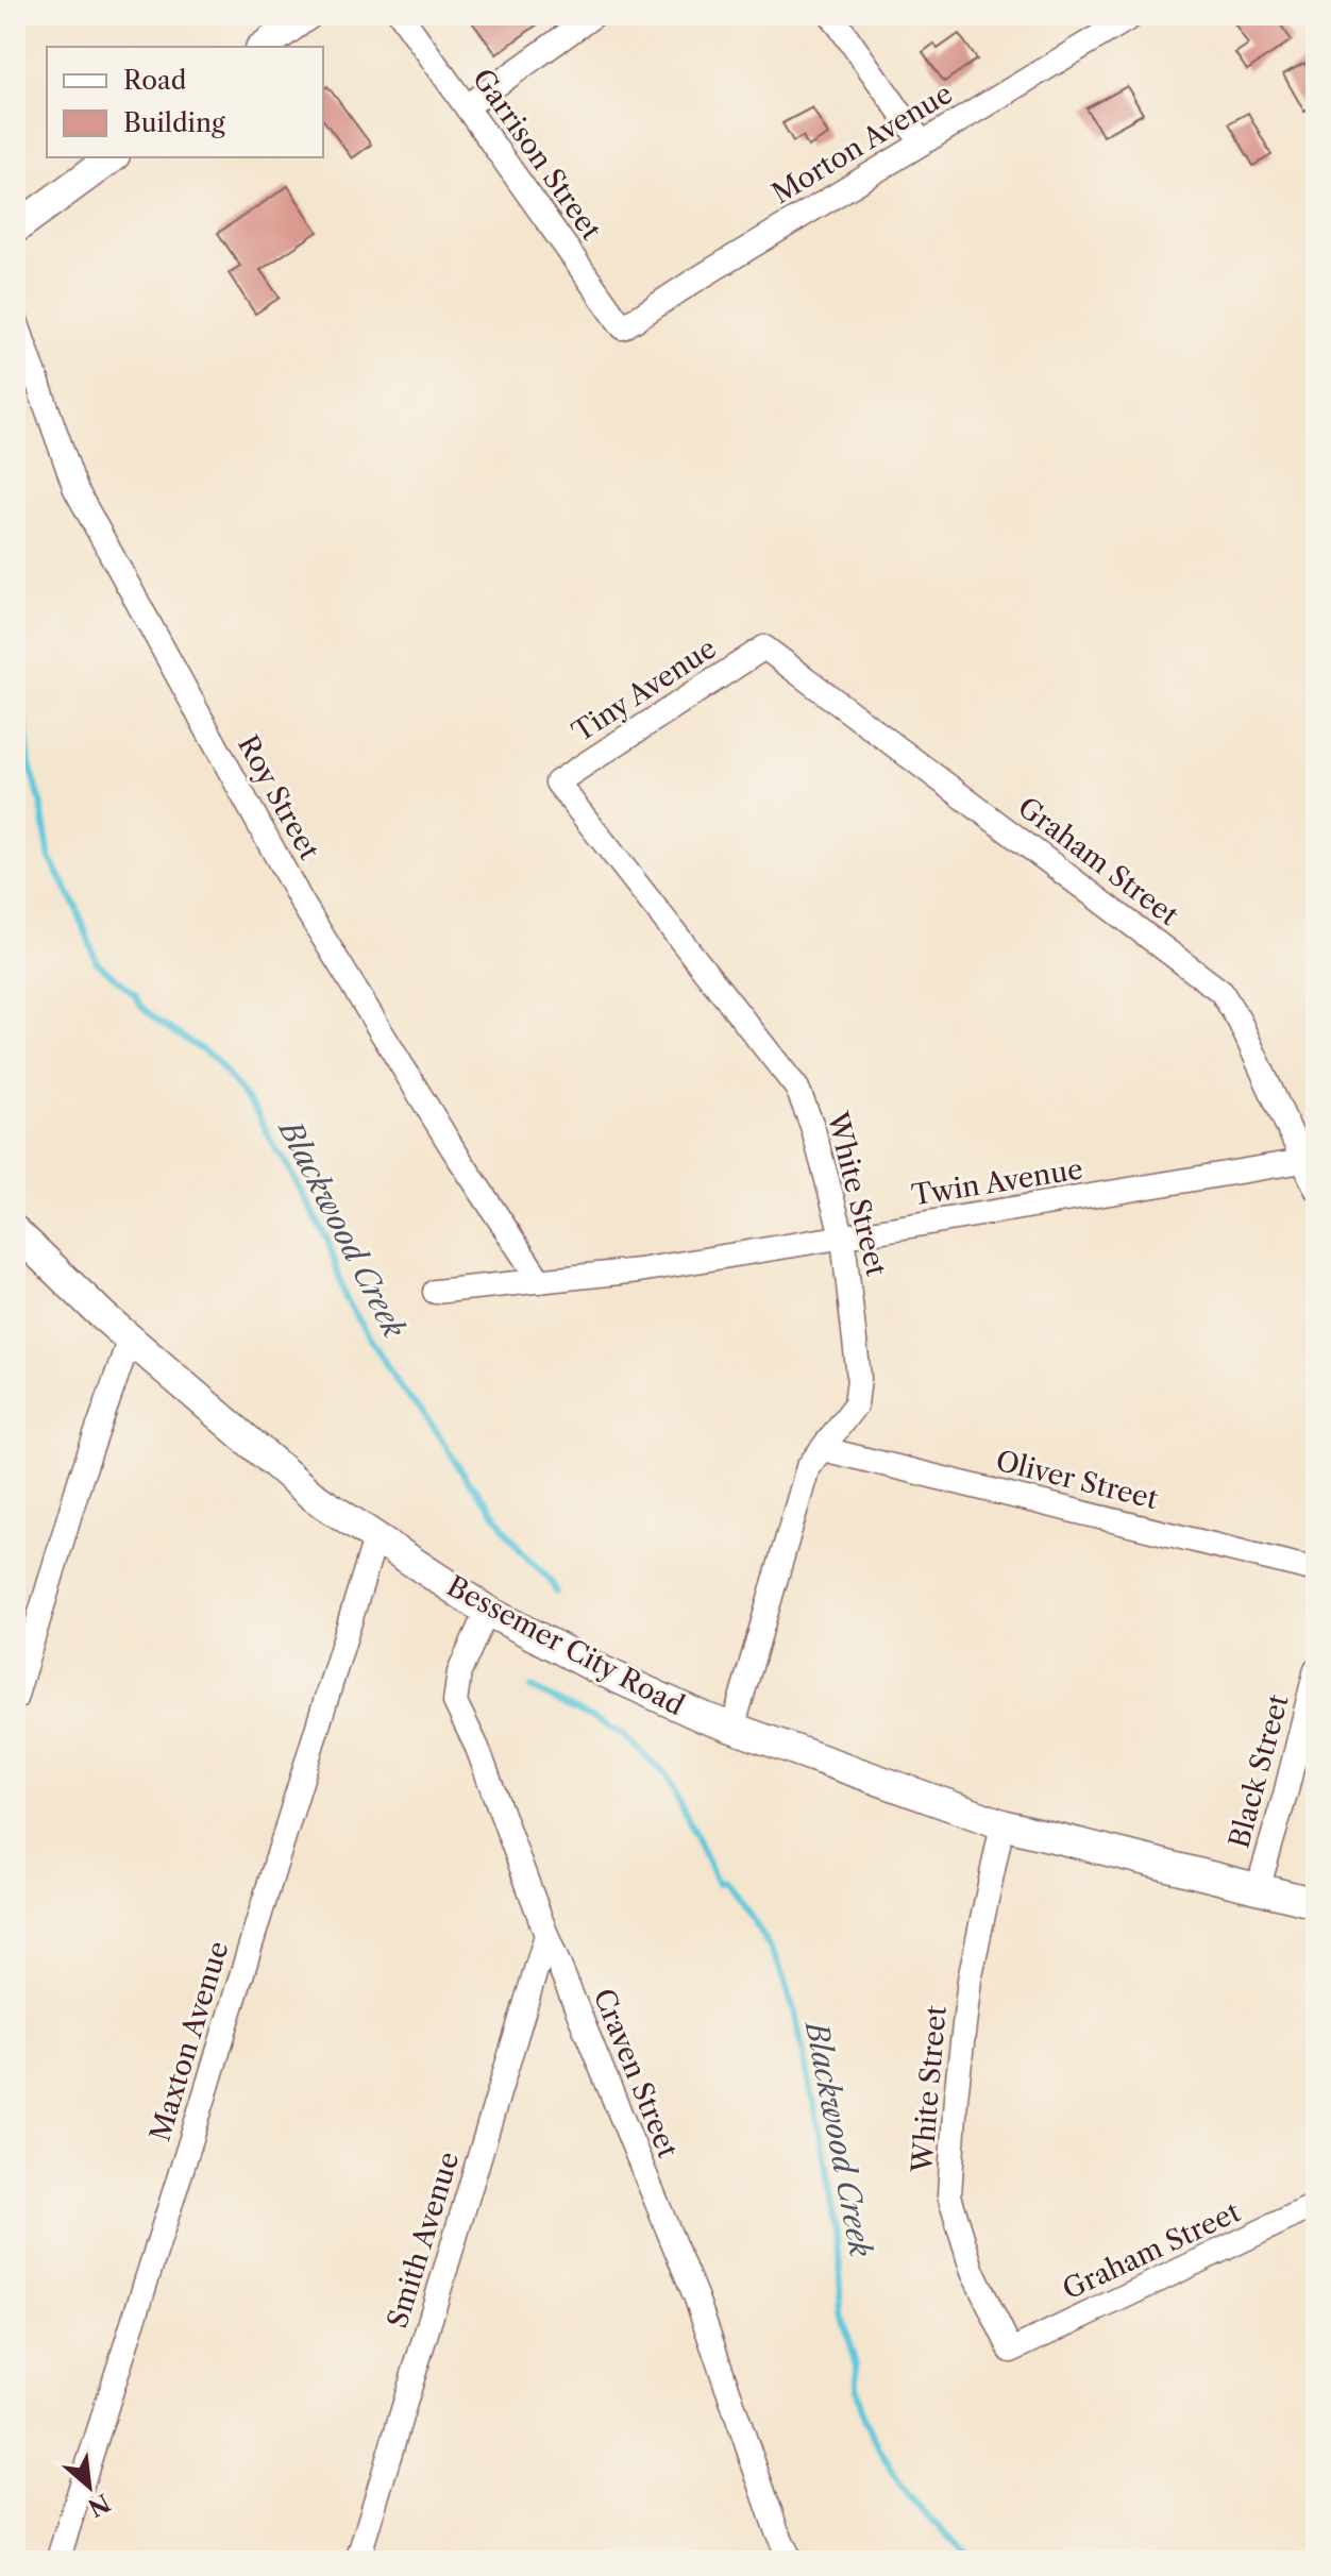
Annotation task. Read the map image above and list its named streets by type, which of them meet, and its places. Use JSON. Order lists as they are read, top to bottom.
{
  "streets": {
    "main road": ["Bessemer City Road"],
    "street": [
      "Morton Avenue",
      "Garrison Street",
      "Tiny Avenue",
      "Roy Street",
      "Graham Street",
      "Twin Avenue",
      "White Street",
      "Oliver Street",
      "Black Street",
      "Maxton Avenue",
      "Craven Street",
      "Smith Avenue"
    ]
  },
  "crossings": [
    ["Morton Avenue", "Garrison Street"],
    ["Tiny Avenue", "Graham Street"],
    ["Tiny Avenue", "White Street"],
    ["Roy Street", "Twin Avenue"],
    ["Graham Street", "Twin Avenue"],
    ["Graham Street", "White Street"],
    ["Twin Avenue", "White Street"],
    ["White Street", "Oliver Street"],
    ["White Street", "Bessemer City Road"],
    ["Bessemer City Road", "Black Street"],
    ["Bessemer City Road", "Maxton Avenue"],
    ["Bessemer City Road", "Craven Street"],
    ["Craven Street", "Smith Avenue"]
  ],
  "water": ["Blackwood Creek"],
  "legend": ["Road", "Building"],
  "north": "bottom right"
}
